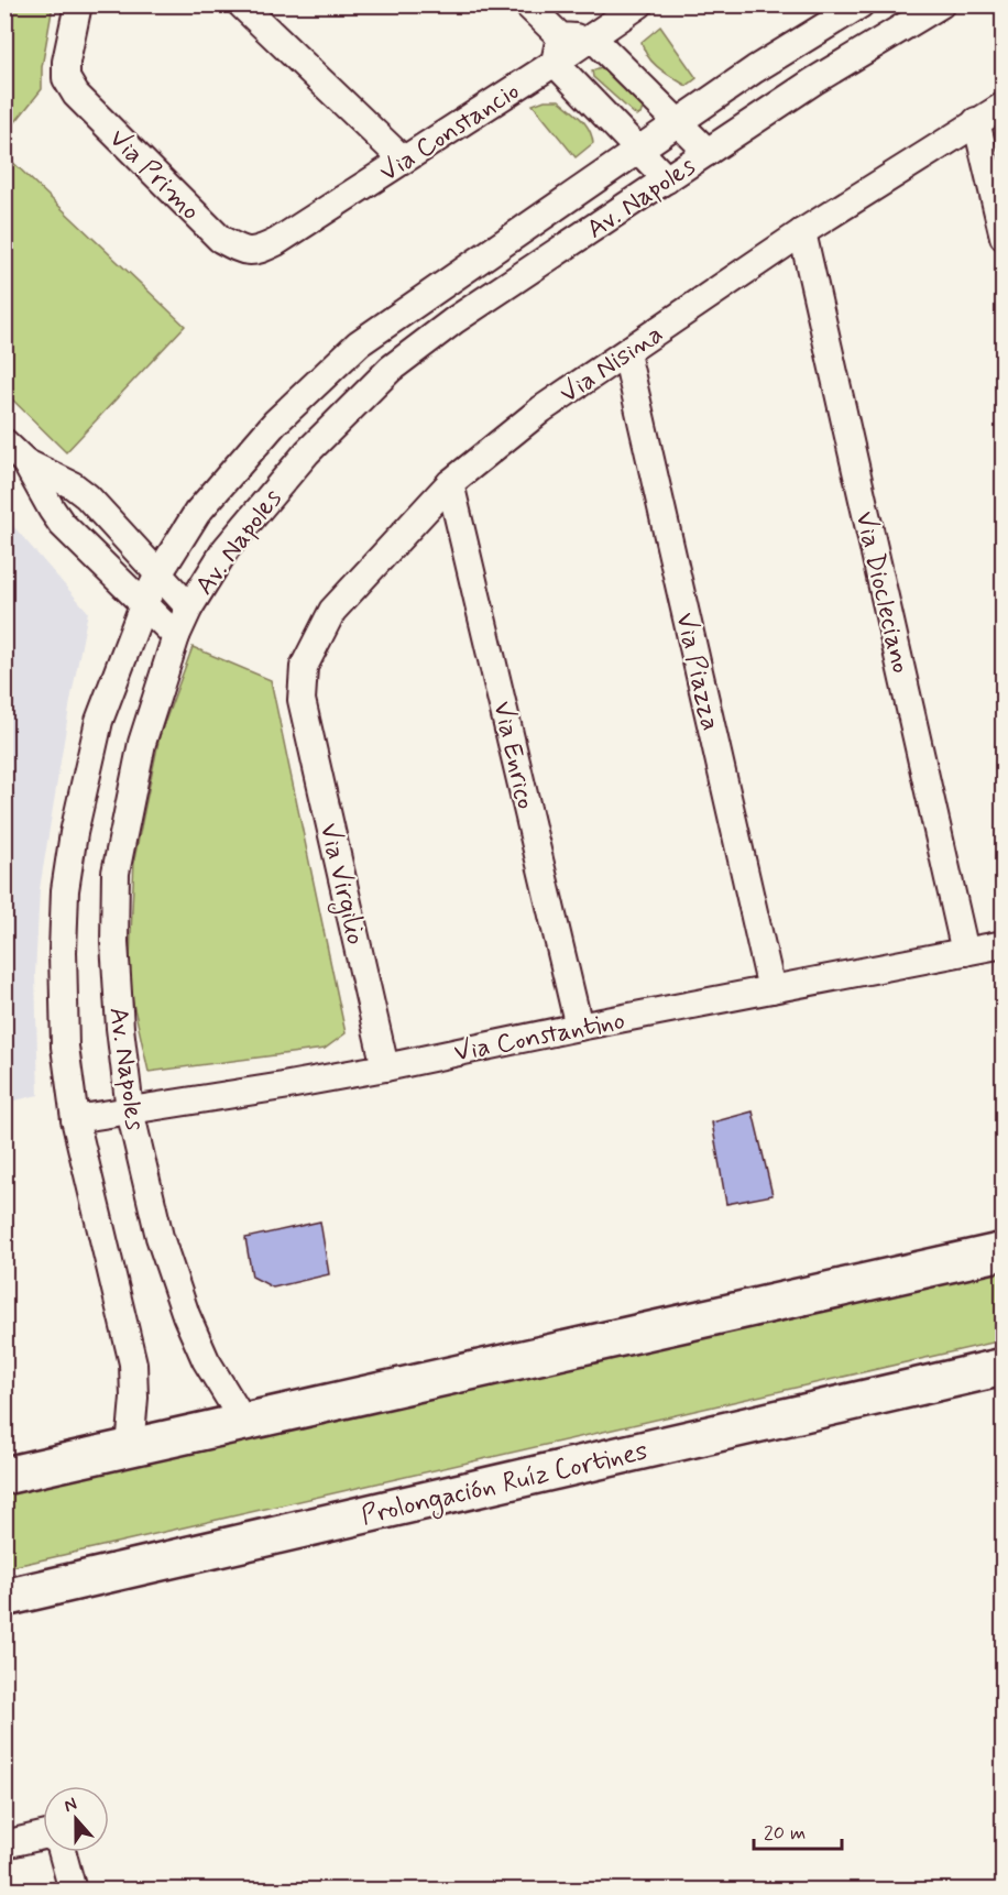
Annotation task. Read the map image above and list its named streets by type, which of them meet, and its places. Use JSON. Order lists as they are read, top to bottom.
{
  "streets": {
    "main road": ["Prolongación Ruíz Cortines"],
    "street": [
      "Via Constancio",
      "Via Primo",
      "Av. Napoles",
      "Via Nisina",
      "Via Diocleciano",
      "Via Piazza",
      "Via Enrico",
      "Via Virgilio",
      "Via Constantino"
    ]
  },
  "crossings": [
    ["Via Constancio", "Via Primo"],
    ["Av. Napoles", "Via Constantino"],
    ["Via Nisina", "Via Diocleciano"],
    ["Via Nisina", "Via Piazza"],
    ["Via Nisina", "Via Enrico"],
    ["Via Nisina", "Via Virgilio"],
    ["Via Diocleciano", "Via Constantino"],
    ["Via Piazza", "Via Constantino"],
    ["Via Enrico", "Via Constantino"],
    ["Via Virgilio", "Via Constantino"]
  ],
  "scale_bar": "20 m",
  "north": "top"
}
